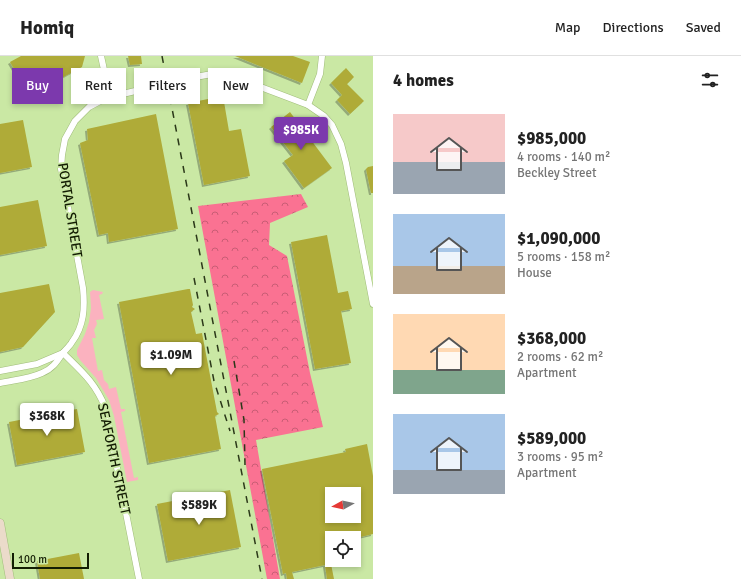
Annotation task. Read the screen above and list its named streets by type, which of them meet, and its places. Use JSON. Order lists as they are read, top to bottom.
{
  "streets": {
    "street": ["PORTAL STREET", "SEAFORTH STREET"]
  },
  "crossings": [
    ["PORTAL STREET", "SEAFORTH STREET"]
  ],
  "scale_bar": "100 m",
  "north": "left",
  "page": {
    "header": "Homiq",
    "nav": ["Map", "Directions", "Saved"],
    "heading": "4 homes",
    "chip": [
      "Buy",
      "Rent",
      "Filters",
      "New"
    ],
    "list": [
      {
        "name": "$985,000",
        "note": "4 rooms · 140 m² · Beckley Street"
      },
      {
        "name": "$1,090,000",
        "note": "5 rooms · 158 m² · House"
      },
      {
        "name": "$368,000",
        "note": "2 rooms · 62 m² · Apartment"
      },
      {
        "name": "$589,000",
        "note": "3 rooms · 95 m² · Apartment"
      }
    ],
    "price": [
      "$985K",
      "$1.09M",
      "$368K",
      "$589K"
    ],
    "scale": "100 m"
  }
}
